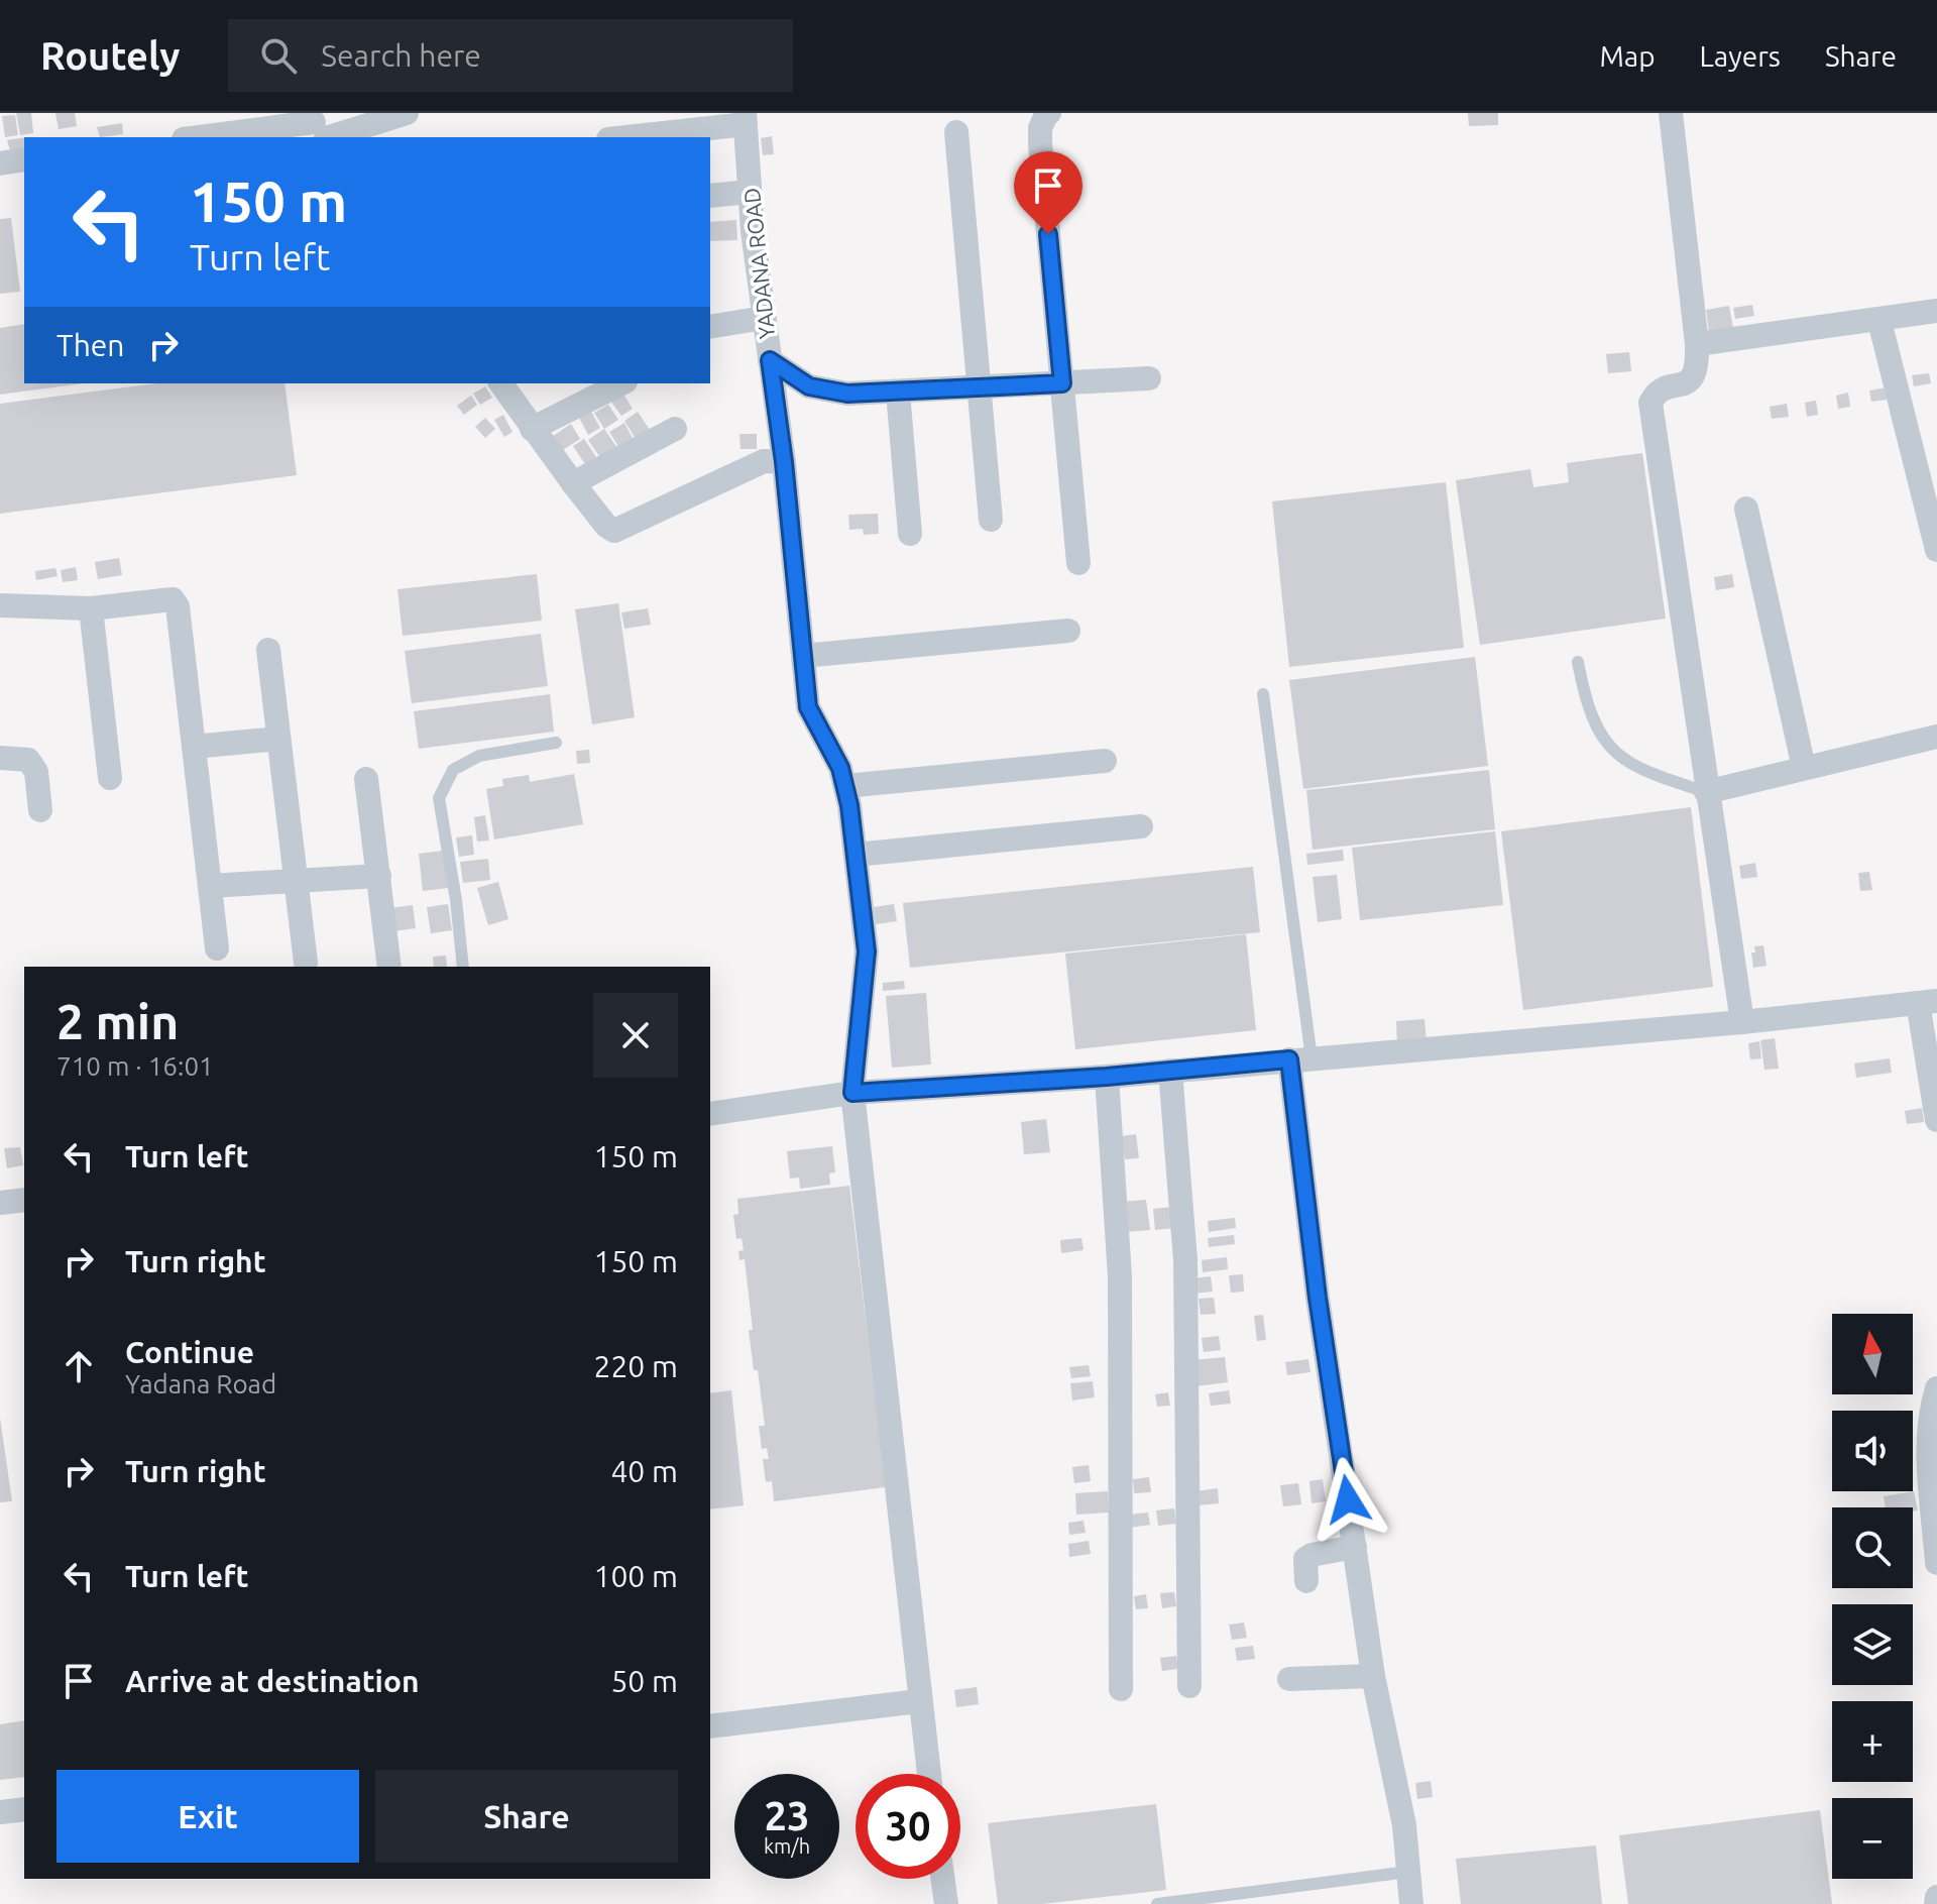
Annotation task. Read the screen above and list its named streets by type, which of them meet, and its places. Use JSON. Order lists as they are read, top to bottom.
{
  "streets": {
    "street": ["YADANA ROAD"]
  },
  "north": "top",
  "page": {
    "header": "Routely",
    "search": "Search here",
    "nav": ["Map", "Layers", "Share"],
    "turn": ["150 m", "Turn left"],
    "then": "Then",
    "heading": ["2 min", "710 m · 16:01"],
    "list": [
      {
        "name": "Turn left",
        "value": "150 m"
      },
      {
        "name": "Turn right",
        "value": "150 m"
      },
      {
        "name": "Continue",
        "note": "Yadana Road",
        "value": "220 m"
      },
      {
        "name": "Turn right",
        "value": "40 m"
      },
      {
        "name": "Turn left",
        "value": "100 m"
      },
      {
        "name": "Arrive at destination",
        "value": "50 m"
      }
    ],
    "map_buttons": ["+", "−"],
    "buttons": ["Exit", "Share"],
    "speed": "23 km/h",
    "limit": "30"
  }
}
